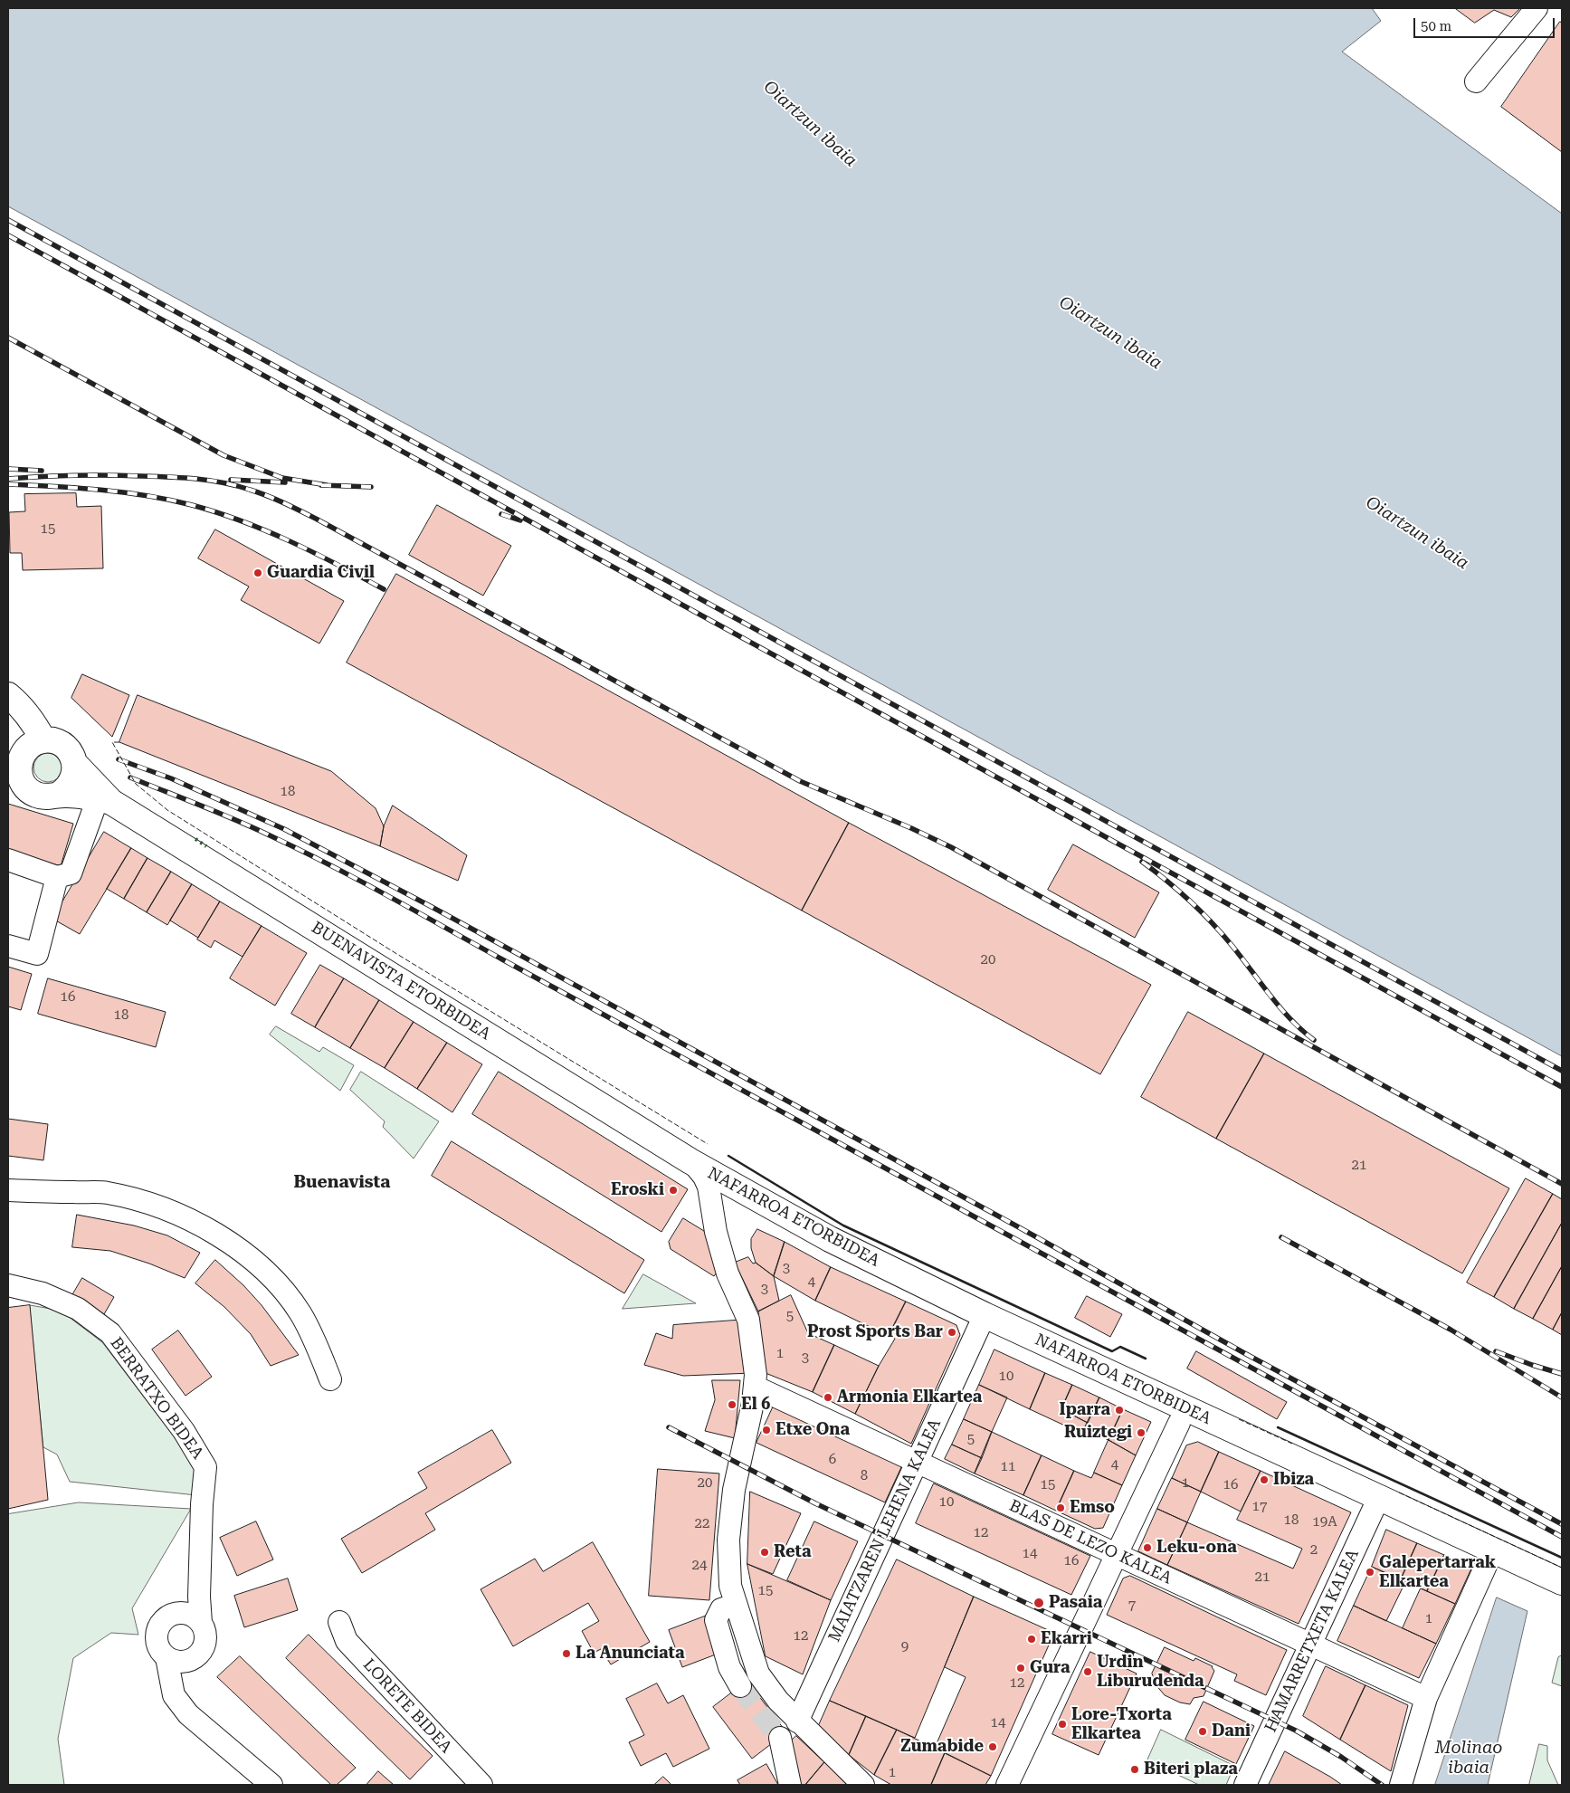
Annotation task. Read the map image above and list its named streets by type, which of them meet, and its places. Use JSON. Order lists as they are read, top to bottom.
{
  "streets": {
    "main road": ["BUENAVISTA ETORBIDEA", "NAFARROA ETORBIDEA"],
    "street": [
      "BERRATXO BIDEA",
      "MAIATZAREN LEHENA KALEA",
      "BLAS DE LEZO KALEA",
      "HAMARRETXETA KALEA",
      "LORETE BIDEA"
    ]
  },
  "crossings": [
    ["BUENAVISTA ETORBIDEA", "NAFARROA ETORBIDEA"],
    ["NAFARROA ETORBIDEA", "MAIATZAREN LEHENA KALEA"],
    ["NAFARROA ETORBIDEA", "HAMARRETXETA KALEA"],
    ["MAIATZAREN LEHENA KALEA", "BLAS DE LEZO KALEA"],
    ["BLAS DE LEZO KALEA", "HAMARRETXETA KALEA"]
  ],
  "districts": ["Buenavista"],
  "water": ["Oiartzun ibaia", "Molinao ibaia"],
  "places": [
    "Guardia Civil",
    "Eroski",
    "Prost Sports Bar",
    "Armonia Elkartea",
    "El 6",
    "Iparra",
    "Etxe Ona",
    "Ruiztegi",
    "Ibiza",
    "Emso",
    "Leku-ona",
    "Reta",
    "Galepertarrak Elkartea",
    "Pasaia",
    "Ekarri",
    "La Anunciata",
    "Gura",
    "Urdin Liburudenda",
    "Lore-Txorta Elkartea",
    "Dani",
    "Zumabide",
    "Biteri plaza"
  ],
  "house_numbers": [
    "15",
    "18",
    "20",
    "16",
    "18",
    "21",
    "3",
    "4",
    "3",
    "5",
    "1",
    "3",
    "10",
    "5",
    "6",
    "4",
    "11",
    "8",
    "20",
    "1",
    "15",
    "16",
    "10",
    "17",
    "18",
    "19A",
    "22",
    "12",
    "2",
    "14",
    "16",
    "24",
    "21",
    "15",
    "7",
    "1",
    "12",
    "9",
    "12",
    "14",
    "1"
  ],
  "scale_bar": "50 m"
}
